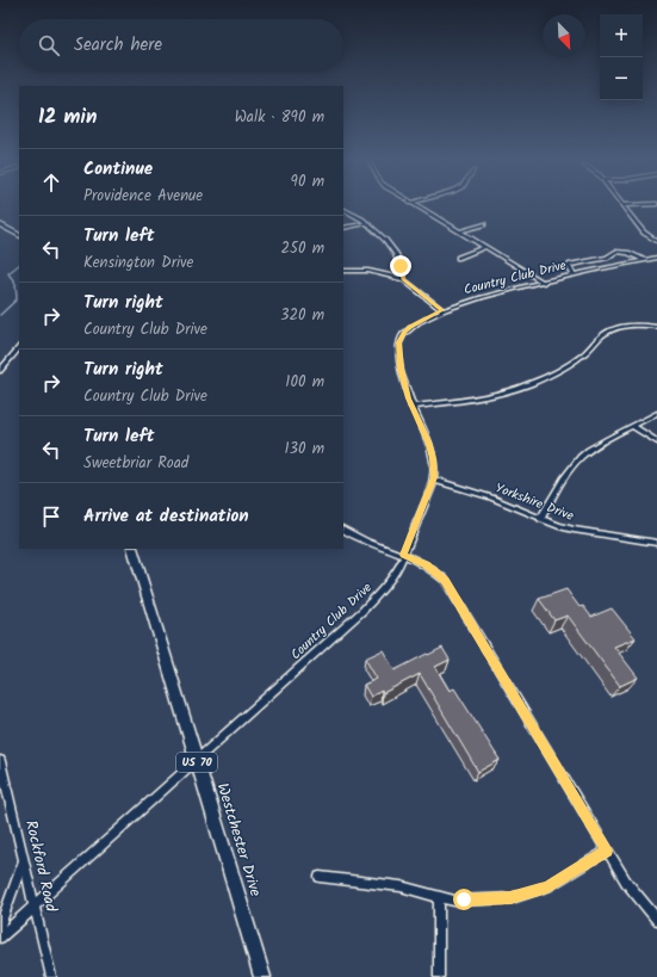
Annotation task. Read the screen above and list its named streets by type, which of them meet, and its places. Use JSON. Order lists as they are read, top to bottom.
{
  "streets": {
    "main road": ["US 70", "Westchester Drive"],
    "street": ["Country Club Drive", "Yorkshire Drive", "Rockford Road"]
  },
  "crossings": [
    ["Country Club Drive", "Yorkshire Drive"],
    ["Country Club Drive", "Westchester Drive"],
    ["Country Club Drive", "Rockford Road"]
  ],
  "north": "bottom right",
  "page": {
    "map_buttons": ["+", "−"],
    "search": "Search here",
    "heading": ["12 min", "Walk · 890 m"],
    "list": [
      ["Continue", "Providence Avenue", "90 m"],
      ["Turn left", "Kensington Drive", "250 m"],
      ["Turn right", "Country Club Drive", "320 m"],
      ["Turn right", "Country Club Drive", "100 m"],
      ["Turn left", "Sweetbriar Road", "130 m"],
      "Arrive at destination"
    ]
  }
}
